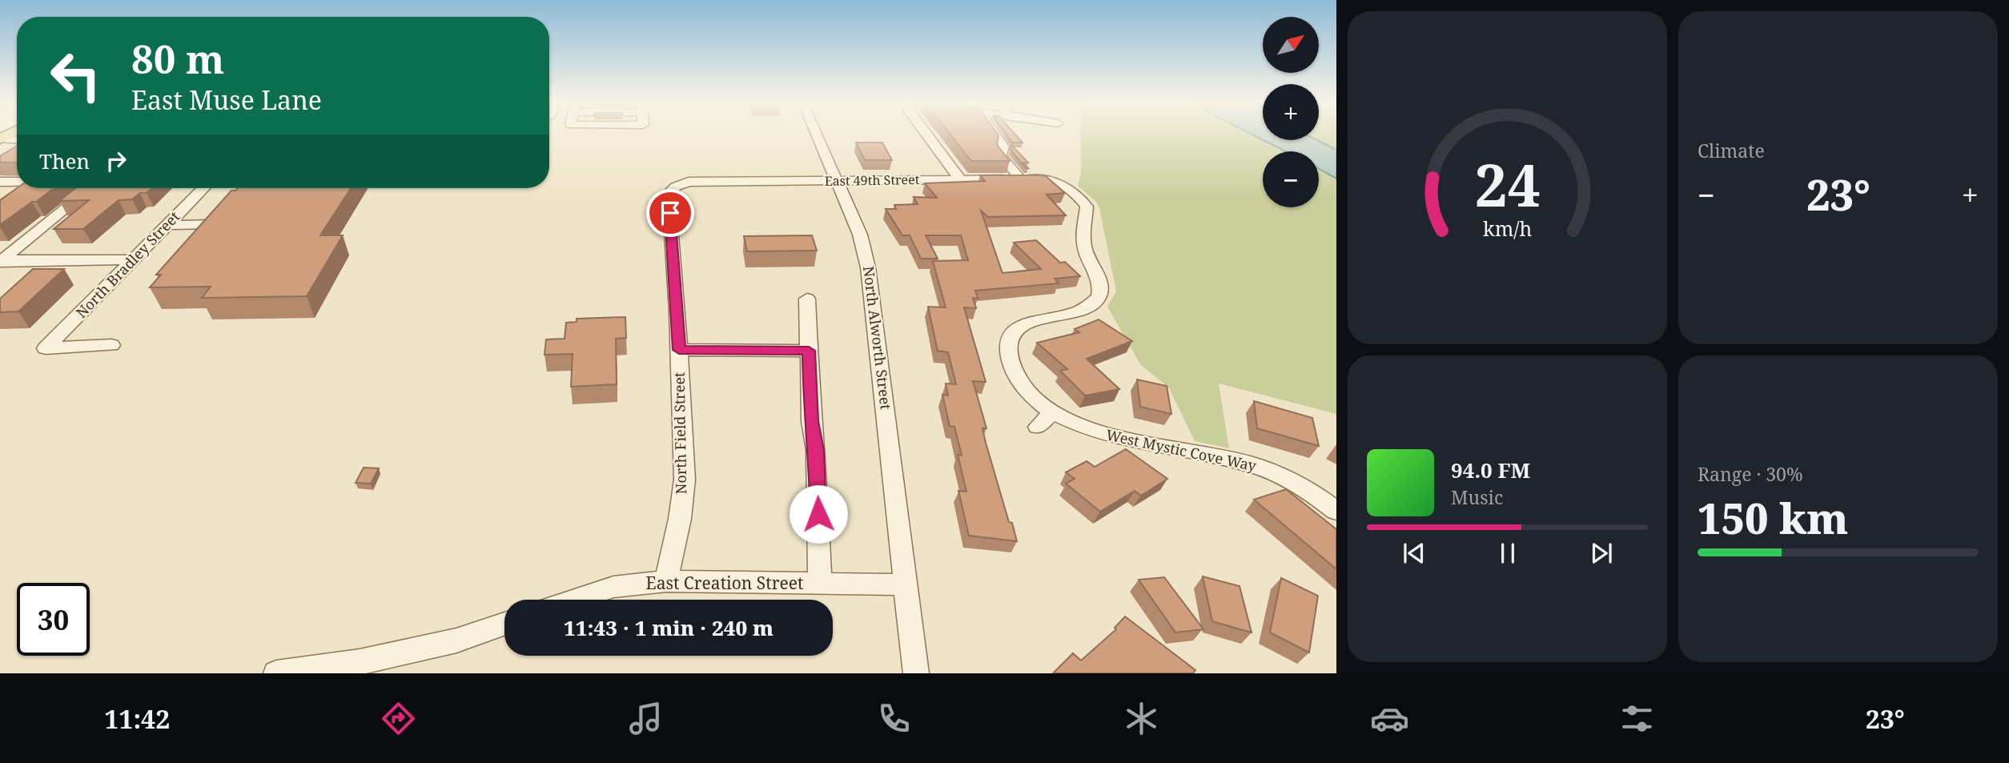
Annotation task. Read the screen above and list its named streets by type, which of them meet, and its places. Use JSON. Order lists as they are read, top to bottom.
{
  "streets": {
    "street": [
      "East 49th Street",
      "North Bradley Street",
      "North Alworth Street",
      "North Field Street",
      "West Mystic Cove Way",
      "East Creation Street"
    ]
  },
  "crossings": [
    ["East 49th Street", "North Alworth Street"],
    ["East 49th Street", "North Field Street"],
    ["East 49th Street", "West Mystic Cove Way"],
    ["North Alworth Street", "East Creation Street"],
    ["North Field Street", "East Creation Street"]
  ],
  "north": "top right",
  "page": {
    "tile": [
      "Climate",
      ["Range · 30%", "150 km"]
    ],
    "map_buttons": ["+", "−"],
    "turn": ["80 m", "East Muse Lane"],
    "then": "Then",
    "heat": ["−", "23°", "+"],
    "song": ["94.0 FM", "Music"],
    "limit": "30",
    "trip": "11:43 · 1 min · 240 m",
    "tabs": ["11:42", "23°"],
    "gauge": ["24", "km/h"]
  }
}
